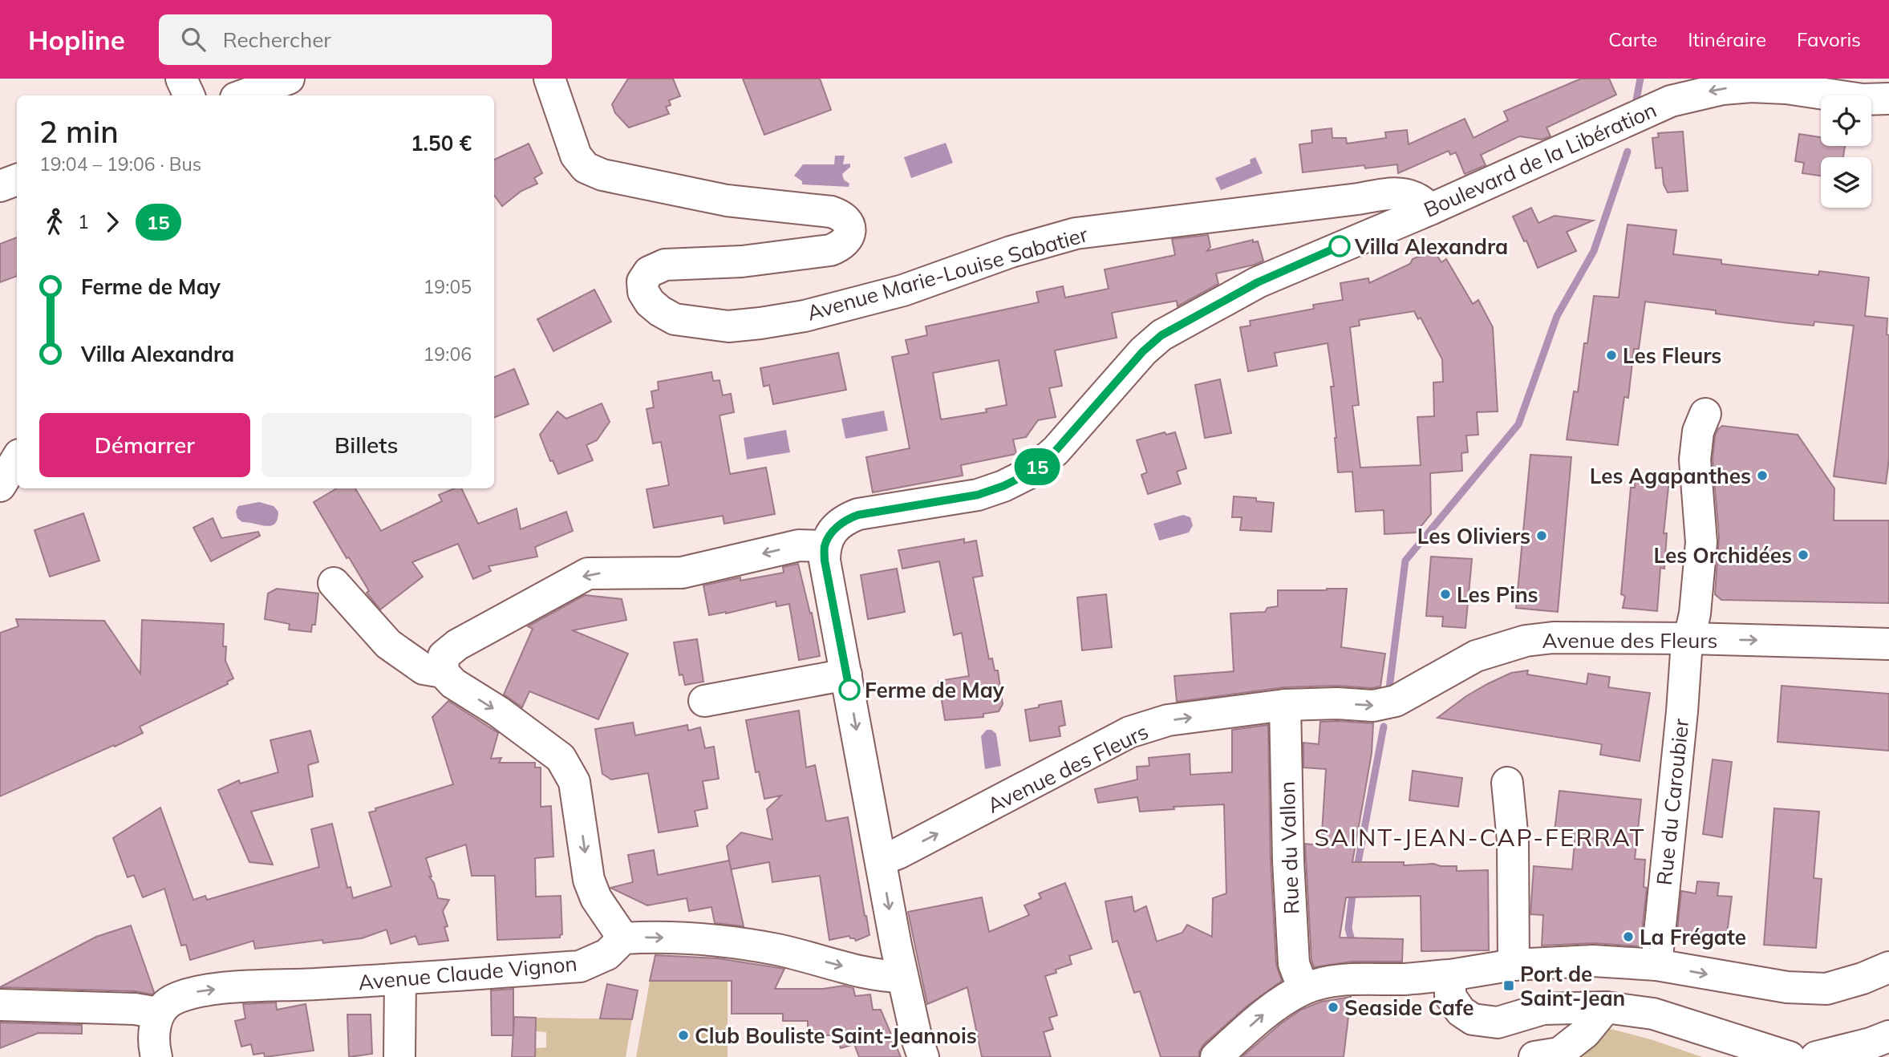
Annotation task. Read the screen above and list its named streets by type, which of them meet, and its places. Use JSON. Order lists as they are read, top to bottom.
{
  "streets": {
    "street": [
      "Boulevard de la Libération",
      "Avenue Marie-Louise Sabatier",
      "Avenue des Fleurs",
      "Rue du Caroubier",
      "Rue du Vallon",
      "Avenue Claude Vignon"
    ]
  },
  "crossings": [
    ["Boulevard de la Libération", "Avenue Marie-Louise Sabatier"],
    ["Avenue des Fleurs", "Rue du Caroubier"],
    ["Avenue des Fleurs", "Rue du Vallon"]
  ],
  "one_way": ["Boulevard de la Libération", "Avenue des Fleurs", "Avenue Claude Vignon"],
  "districts": ["SAINT-JEAN-CAP-FERRAT"],
  "places": {
    "other": [
      "Villa Alexandra",
      "Les Fleurs",
      "Les Agapanthes",
      "Les Oliviers",
      "Les Orchidées",
      "Les Pins",
      "Ferme de May",
      "La Frégate",
      "Seaside Cafe",
      "Club Bouliste Saint-Jeannois"
    ],
    "transit": ["Port de Saint-Jean"]
  },
  "lines": ["bus line 15"],
  "page": {
    "header": "Hopline",
    "search": "Rechercher",
    "nav": ["Carte", "Itinéraire", "Favoris"],
    "on_map": "15",
    "heading": ["2 min", "19:04 – 19:06 · Bus", "1.50 €"],
    "legs": ["1", "15"],
    "list": [
      {
        "name": "Ferme de May",
        "value": "19:05"
      },
      {
        "name": "Villa Alexandra",
        "value": "19:06"
      }
    ],
    "buttons": ["Démarrer", "Billets"]
  }
}
